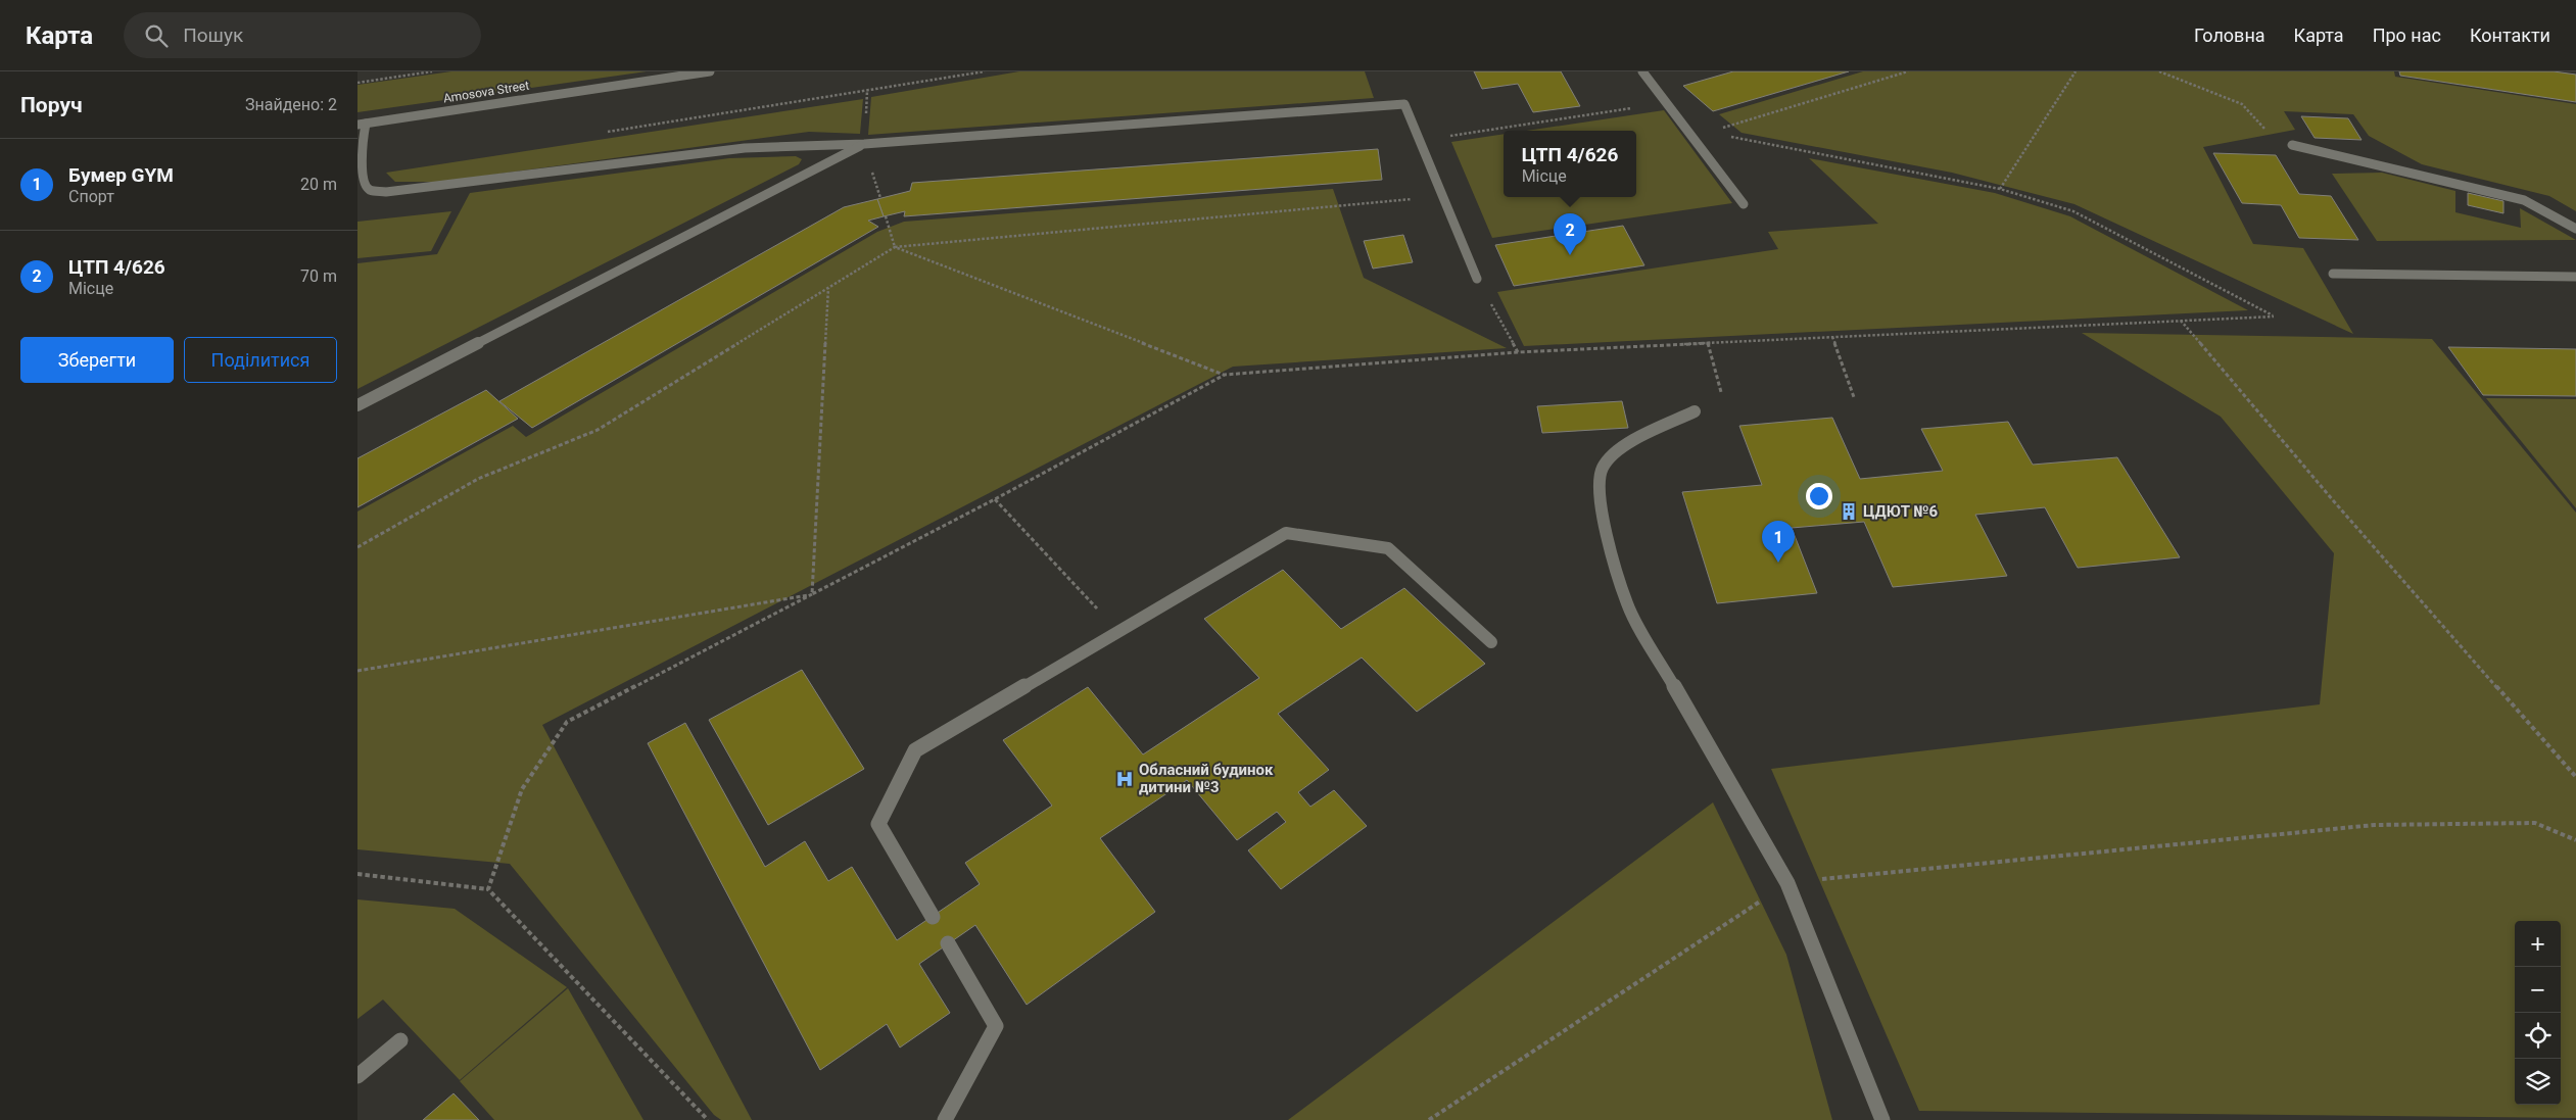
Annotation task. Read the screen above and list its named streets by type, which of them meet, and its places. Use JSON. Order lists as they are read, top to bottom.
{
  "streets": {
    "street": ["Amosova Street"]
  },
  "places": {
    "building": ["ЦДЮТ №6"],
    "hospital": ["Обласний будинок дитини №3"]
  },
  "page": {
    "header": "Карта",
    "search": "Пошук",
    "nav": [
      "Головна",
      "Карта",
      "Про нас",
      "Контакти"
    ],
    "heading": ["Поруч", "Знайдено: 2"],
    "popup": ["ЦТП 4/626", "Місце"],
    "list": [
      {
        "mark": "1",
        "name": "Бумер GYM",
        "note": "Спорт",
        "value": "20 m"
      },
      {
        "mark": "2",
        "name": "ЦТП 4/626",
        "note": "Місце",
        "value": "70 m"
      }
    ],
    "pins": ["2", "1"],
    "buttons": ["Зберегти", "Поділитися"],
    "map_buttons": ["+", "−"]
  }
}
